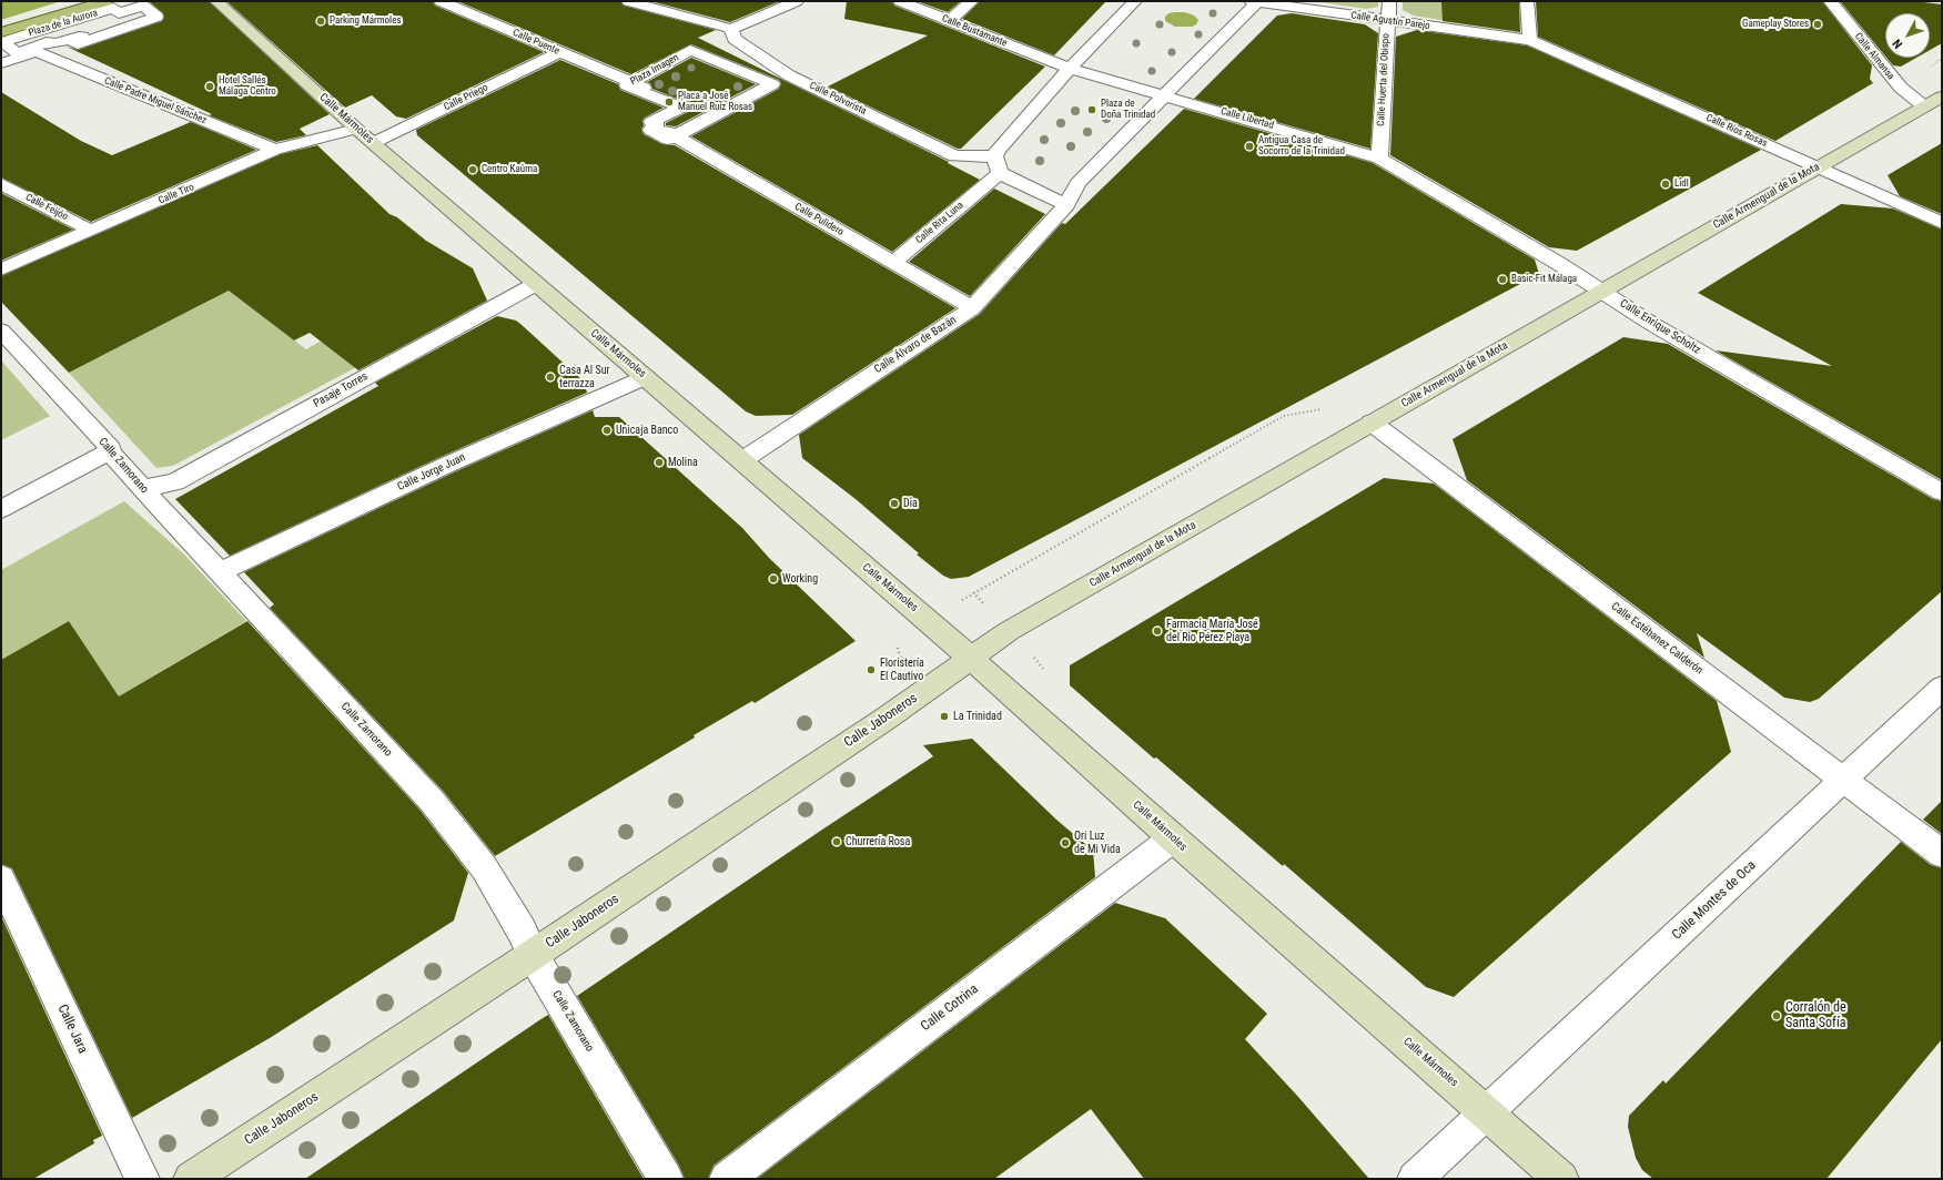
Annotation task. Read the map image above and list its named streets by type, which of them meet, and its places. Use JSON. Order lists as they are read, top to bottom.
{
  "streets": {
    "street": [
      "Calle Agustín Parejo",
      "Plaza de la Aurora",
      "Calle Bustamante",
      "Calle Puente",
      "Calle Almansa",
      "Plaza Imagen",
      "Calle Huerta del Obispo",
      "Calle Priego",
      "Calle Polvorista",
      "Calle Padre Miguel Sánchez",
      "Calle Mármoles",
      "Calle Libertad",
      "Calle Ríos Rosas",
      "Calle Tiro",
      "Calle Armengual de la Mota",
      "Calle Feijóo",
      "Calle Pulidero",
      "Calle Rita Luna",
      "Calle Enrique Scholtz",
      "Calle Álvaro de Bazán",
      "Pasaje Torres",
      "Calle Zamorano",
      "Calle Jorge Juan",
      "Calle Estébanez Calderón",
      "Calle Jaboneros",
      "Calle Montes de Oca",
      "Calle Cotrina",
      "Calle Jara"
    ]
  },
  "crossings": [
    ["Calle Agustín Parejo", "Calle Huerta del Obispo"],
    ["Calle Agustín Parejo", "Calle Ríos Rosas"],
    ["Plaza de la Aurora", "Calle Padre Miguel Sánchez"],
    ["Calle Bustamante", "Calle Libertad"],
    ["Calle Bustamante", "Calle Rita Luna"],
    ["Calle Puente", "Plaza Imagen"],
    ["Calle Puente", "Calle Priego"],
    ["Calle Puente", "Calle Pulidero"],
    ["Calle Almansa", "Calle Armengual de la Mota"],
    ["Plaza Imagen", "Calle Pulidero"],
    ["Calle Huerta del Obispo", "Calle Libertad"],
    ["Calle Huerta del Obispo", "Calle Enrique Scholtz"],
    ["Calle Priego", "Calle Mármoles"],
    ["Calle Polvorista", "Calle Rita Luna"],
    ["Calle Padre Miguel Sánchez", "Calle Tiro"],
    ["Calle Mármoles", "Calle Tiro"],
    ["Calle Mármoles", "Calle Armengual de la Mota"],
    ["Calle Mármoles", "Calle Álvaro de Bazán"],
    ["Calle Mármoles", "Pasaje Torres"],
    ["Calle Mármoles", "Calle Jorge Juan"],
    ["Calle Mármoles", "Calle Jaboneros"],
    ["Calle Mármoles", "Calle Montes de Oca"],
    ["Calle Mármoles", "Calle Cotrina"],
    ["Calle Libertad", "Calle Rita Luna"],
    ["Calle Libertad", "Calle Enrique Scholtz"],
    ["Calle Ríos Rosas", "Calle Armengual de la Mota"],
    ["Calle Tiro", "Calle Feijóo"],
    ["Calle Armengual de la Mota", "Calle Enrique Scholtz"],
    ["Calle Armengual de la Mota", "Calle Estébanez Calderón"],
    ["Calle Armengual de la Mota", "Calle Jaboneros"],
    ["Calle Pulidero", "Calle Rita Luna"],
    ["Calle Pulidero", "Calle Álvaro de Bazán"],
    ["Pasaje Torres", "Calle Zamorano"],
    ["Calle Zamorano", "Calle Jorge Juan"],
    ["Calle Zamorano", "Calle Jaboneros"],
    ["Calle Estébanez Calderón", "Calle Montes de Oca"]
  ],
  "places": [
    "Parking Mármoles",
    "Gameplay Stores",
    "Hotel Sallés Málaga Centro",
    "Placa a José Manuel Ruiz Rosas",
    "Plaza de Doña Trinidad",
    "Antigua Casa de Socorro de la Trinidad",
    "Centro Kaûma",
    "Lidl",
    "Basic-Fit Málaga",
    "Casa Al Sur terrazza",
    "Unicaja Banco",
    "Molina",
    "Dia",
    "Working",
    "Farmacia María José del Rio Pérez Piaya",
    "Floristería El Cautivo",
    "La Trinidad",
    "Churrería Rosa",
    "Ori Luz de Mi Vida",
    "Corralón de Santa Sofía"
  ],
  "north": "bottom left"
}
